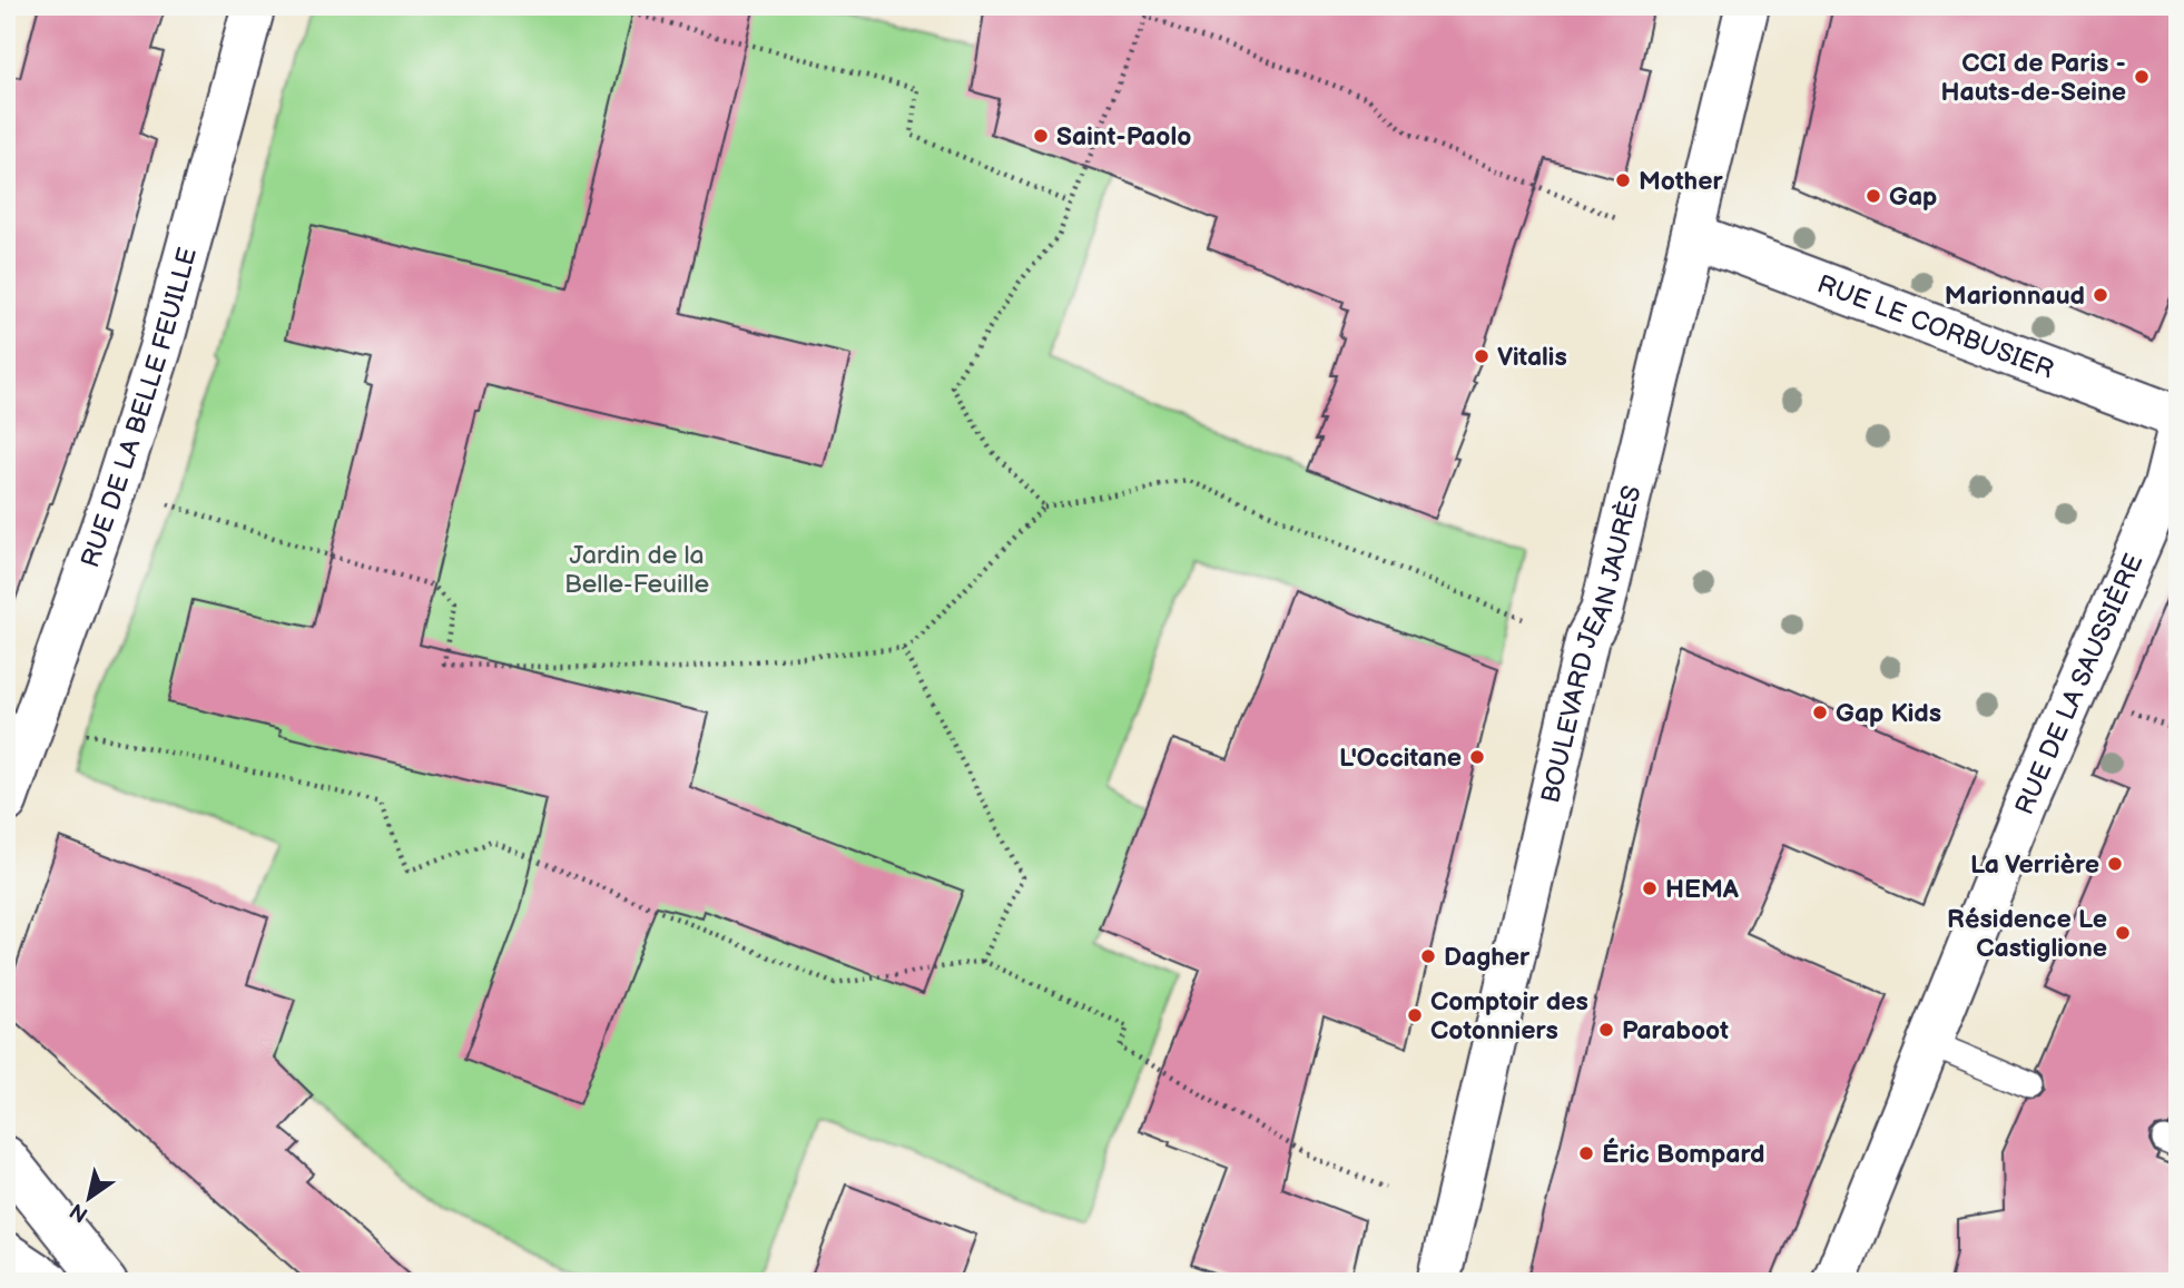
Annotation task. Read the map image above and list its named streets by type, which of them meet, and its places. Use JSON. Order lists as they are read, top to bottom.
{
  "streets": {
    "street": [
      "RUE LE CORBUSIER",
      "RUE DE LA BELLE FEUILLE",
      "BOULEVARD JEAN JAURÈS",
      "RUE DE LA SAUSSIÈRE"
    ]
  },
  "crossings": [
    ["RUE LE CORBUSIER", "BOULEVARD JEAN JAURÈS"]
  ],
  "parks": ["Jardin de la Belle-Feuille"],
  "places": [
    "CCI de Paris - Hauts-de-Seine",
    "Saint-Paolo",
    "Mother",
    "Gap",
    "Marionnaud",
    "Vitalis",
    "Gap Kids",
    "L'Occitane",
    "La Verrière",
    "HEMA",
    "Résidence Le Castiglione",
    "Dagher",
    "Comptoir des Cotonniers",
    "Paraboot",
    "Éric Bompard"
  ],
  "north": "bottom left"
}
